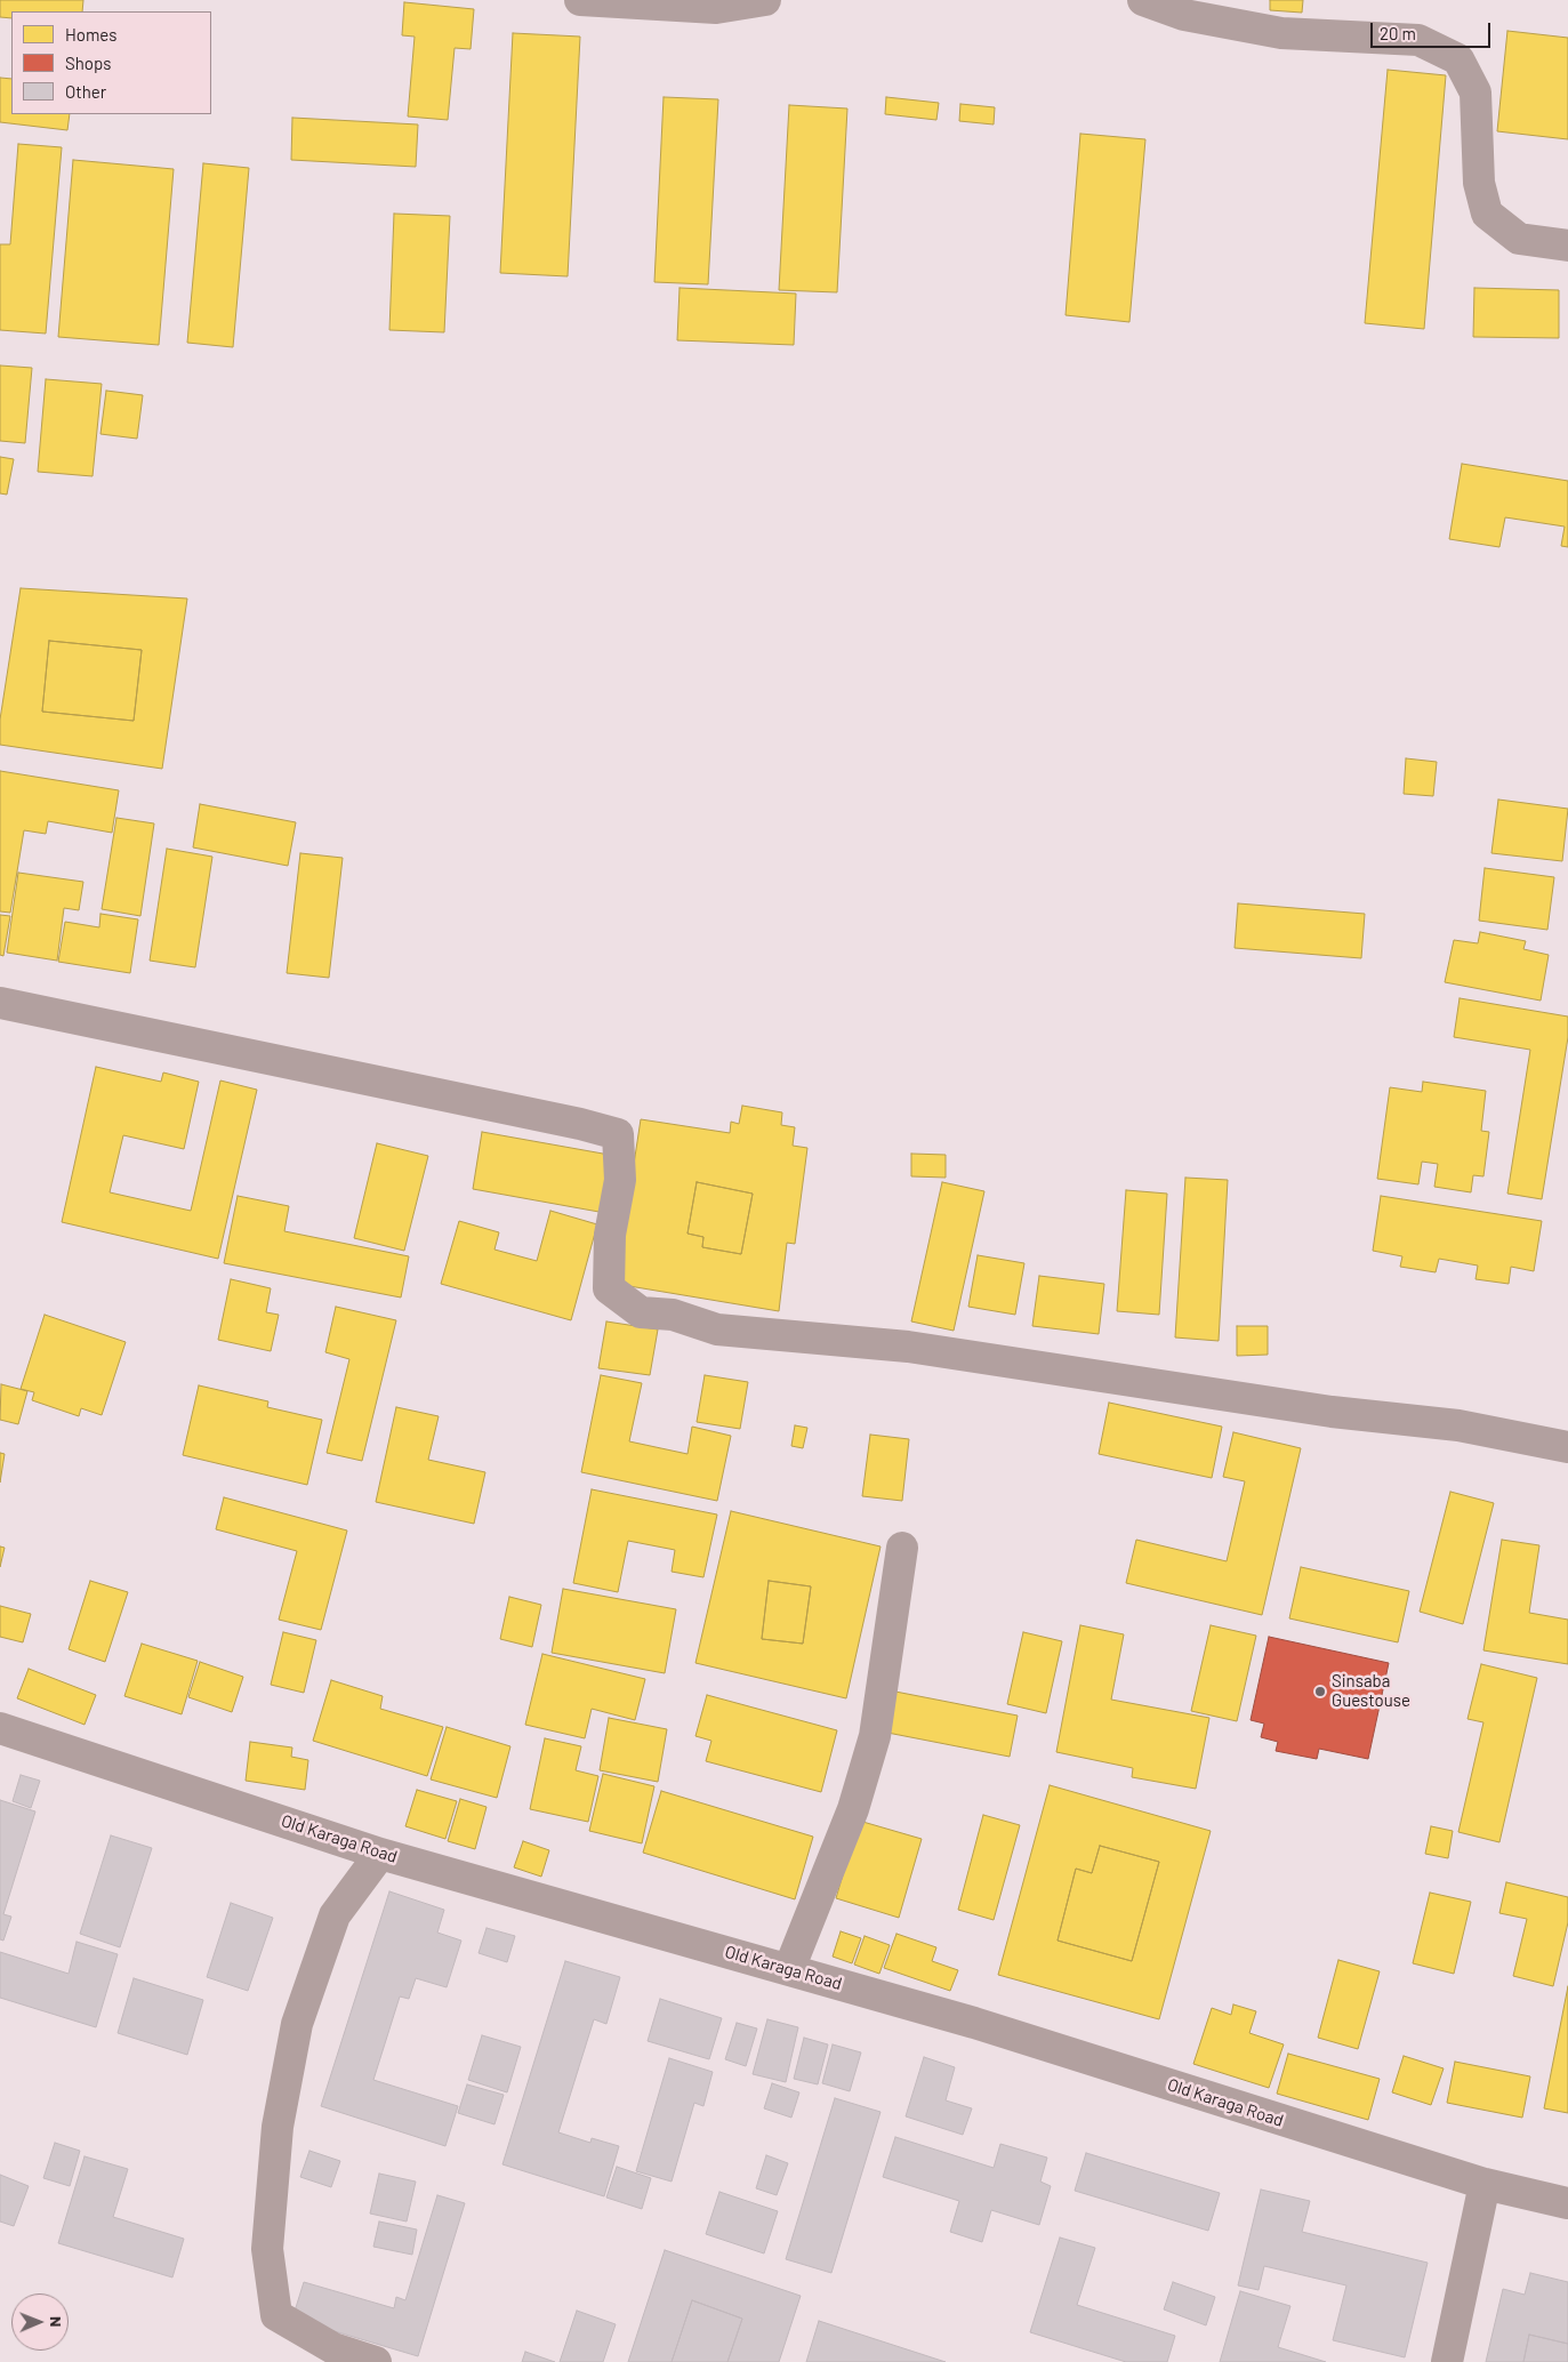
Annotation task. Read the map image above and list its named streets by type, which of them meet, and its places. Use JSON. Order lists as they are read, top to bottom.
{
  "streets": {
    "street": ["Old Karaga Road"]
  },
  "places": ["Sinsaba Guestouse"],
  "legend": ["Homes", "Shops", "Other"],
  "scale_bar": "20 m",
  "north": "right"
}
